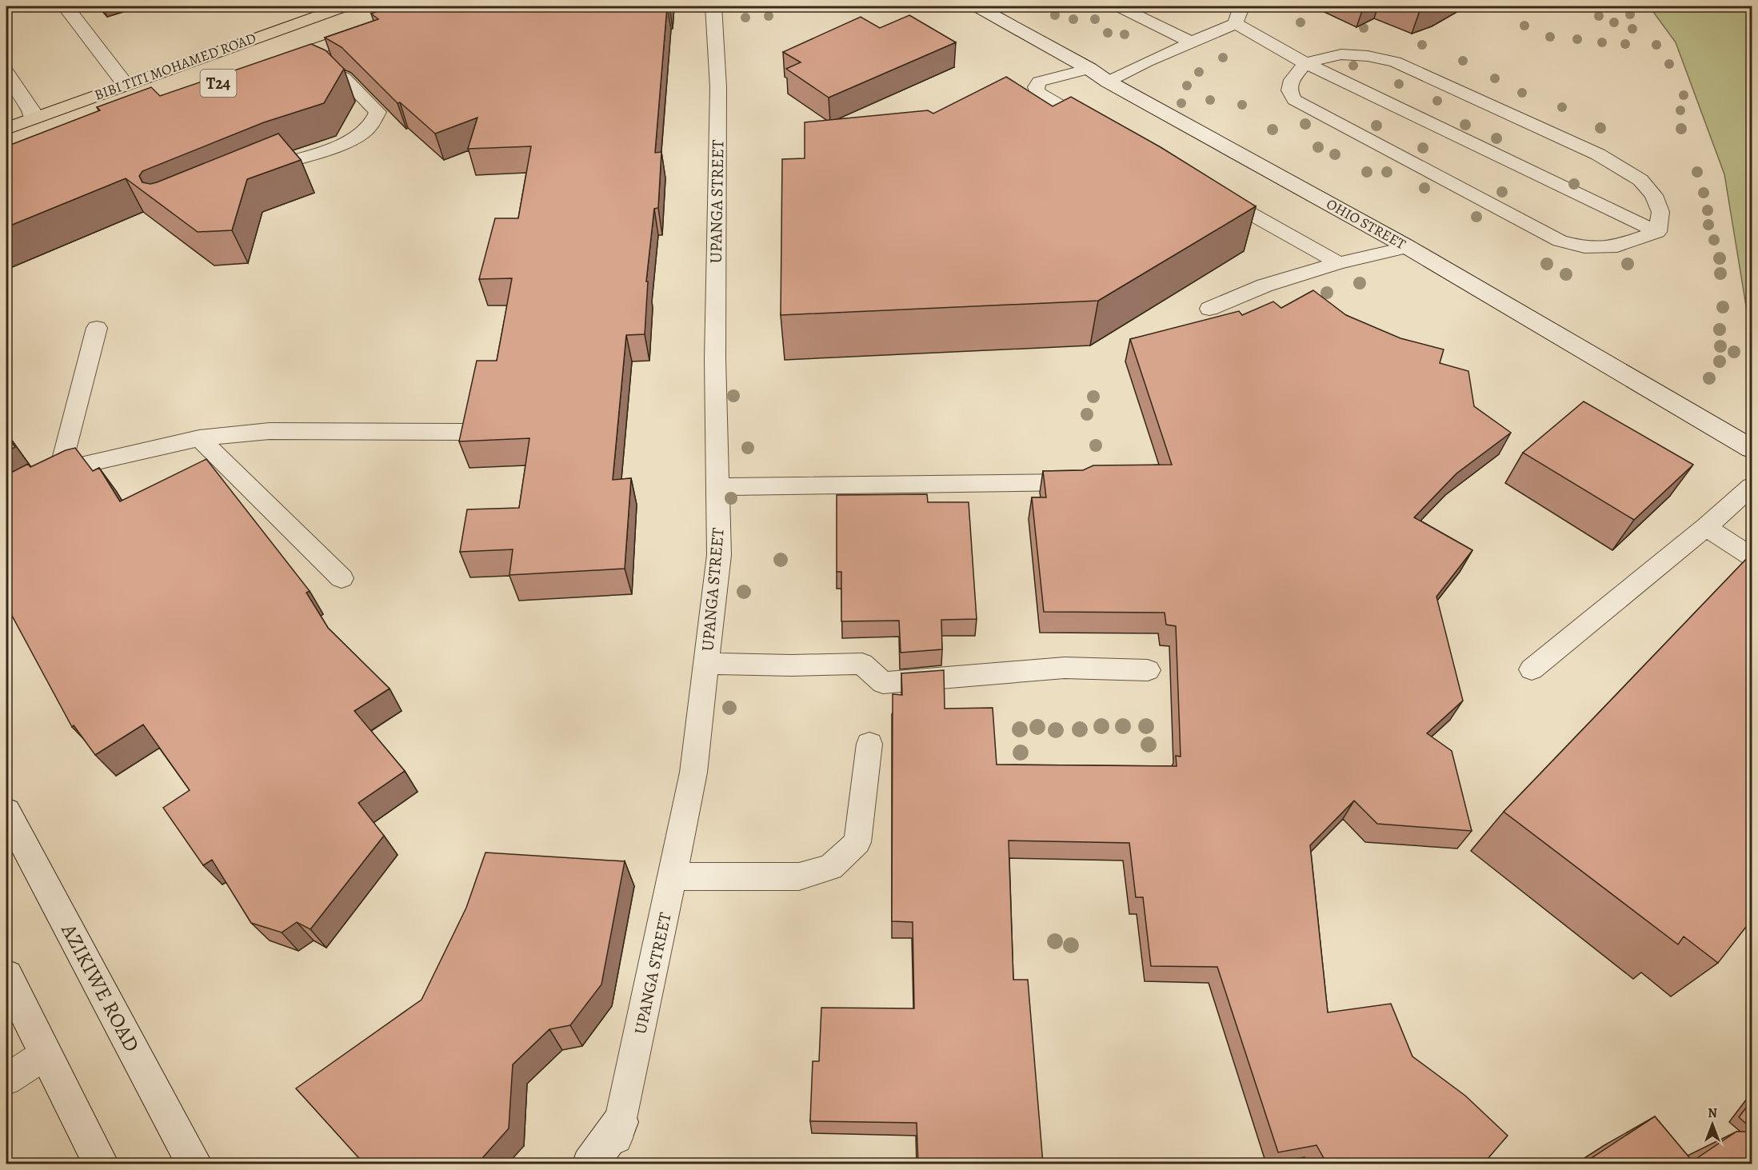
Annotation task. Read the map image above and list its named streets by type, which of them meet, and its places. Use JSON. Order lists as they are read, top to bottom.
{
  "streets": {
    "highway": ["BIBI TITI MOHAMED ROAD", "T24"],
    "street": ["OHIO STREET", "AZIKIWE ROAD"],
    "lane": ["UPANGA STREET"]
  },
  "north": "top"
}
